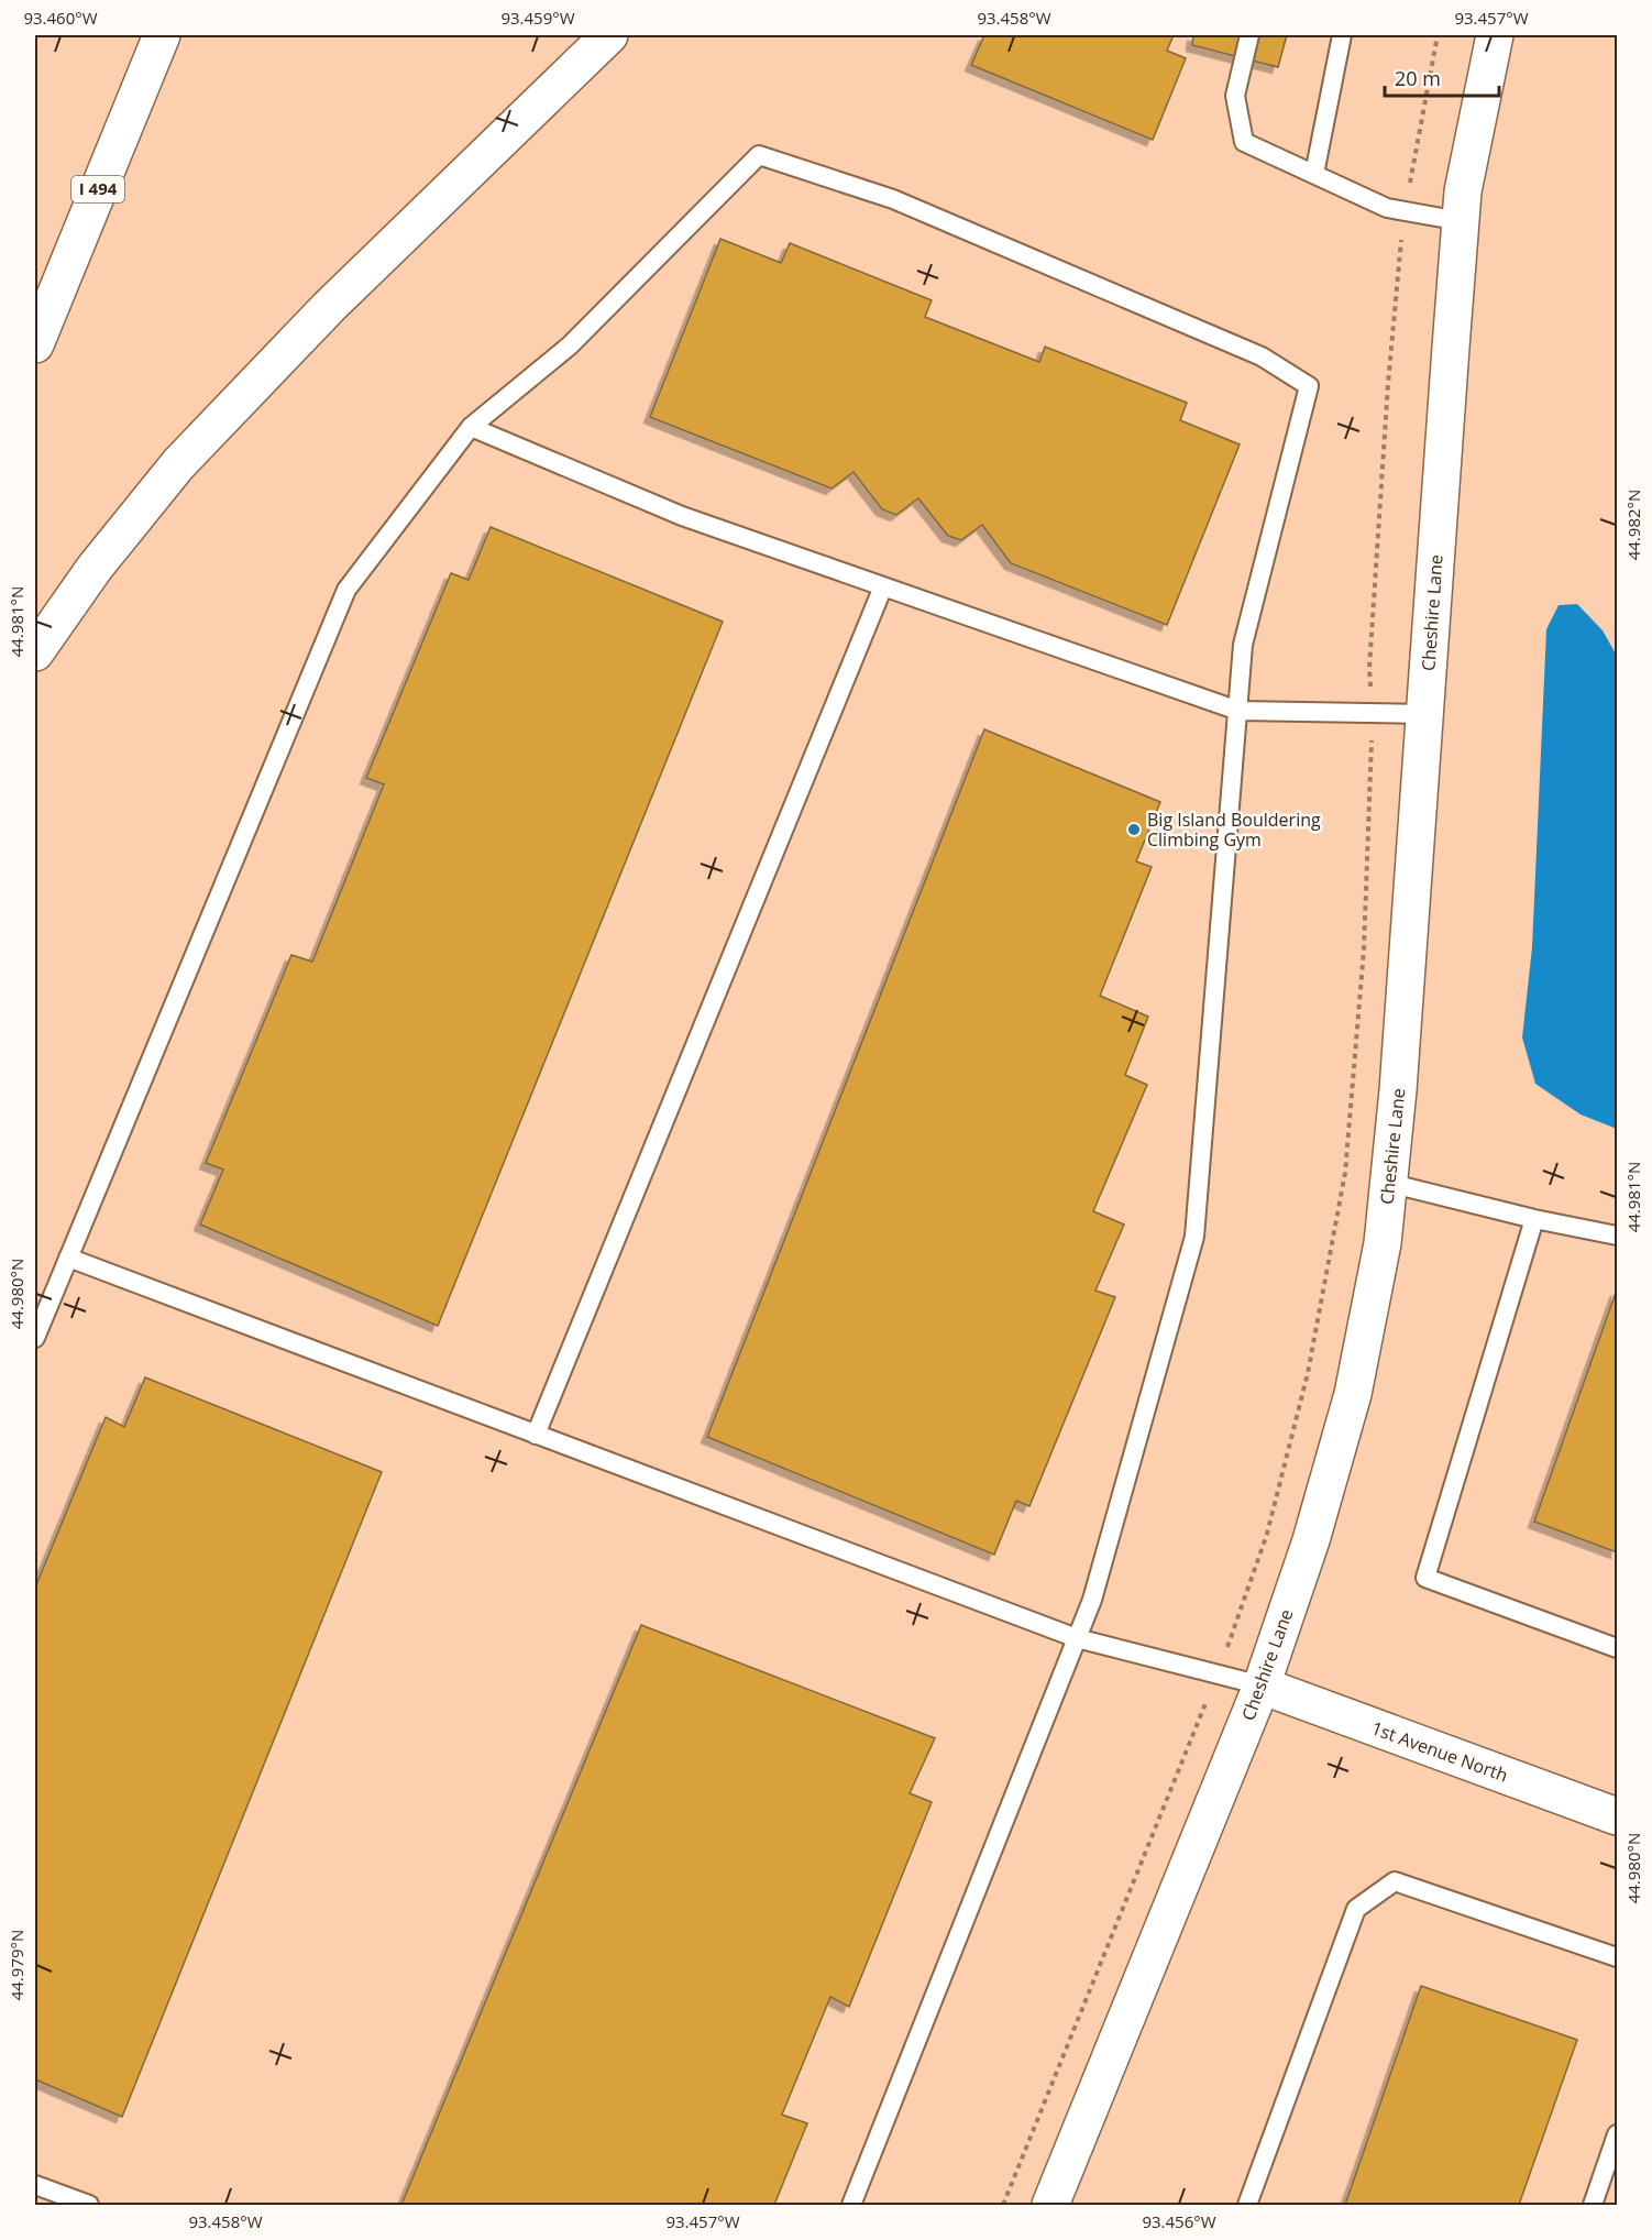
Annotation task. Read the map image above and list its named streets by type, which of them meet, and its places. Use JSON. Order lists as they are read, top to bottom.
{
  "streets": {
    "main road": ["I 494", "Cheshire Lane", "1st Avenue North"]
  },
  "crossings": [
    ["Cheshire Lane", "1st Avenue North"]
  ],
  "places": ["Big Island Bouldering Climbing Gym"],
  "scale_bar": "20 m",
  "coordinates": [
    "93.460°W",
    "93.459°W",
    "93.458°W",
    "93.457°W",
    "44.982°N",
    "44.981°N",
    "44.980°N",
    "44.979°N",
    "93.456°W"
  ]
}
